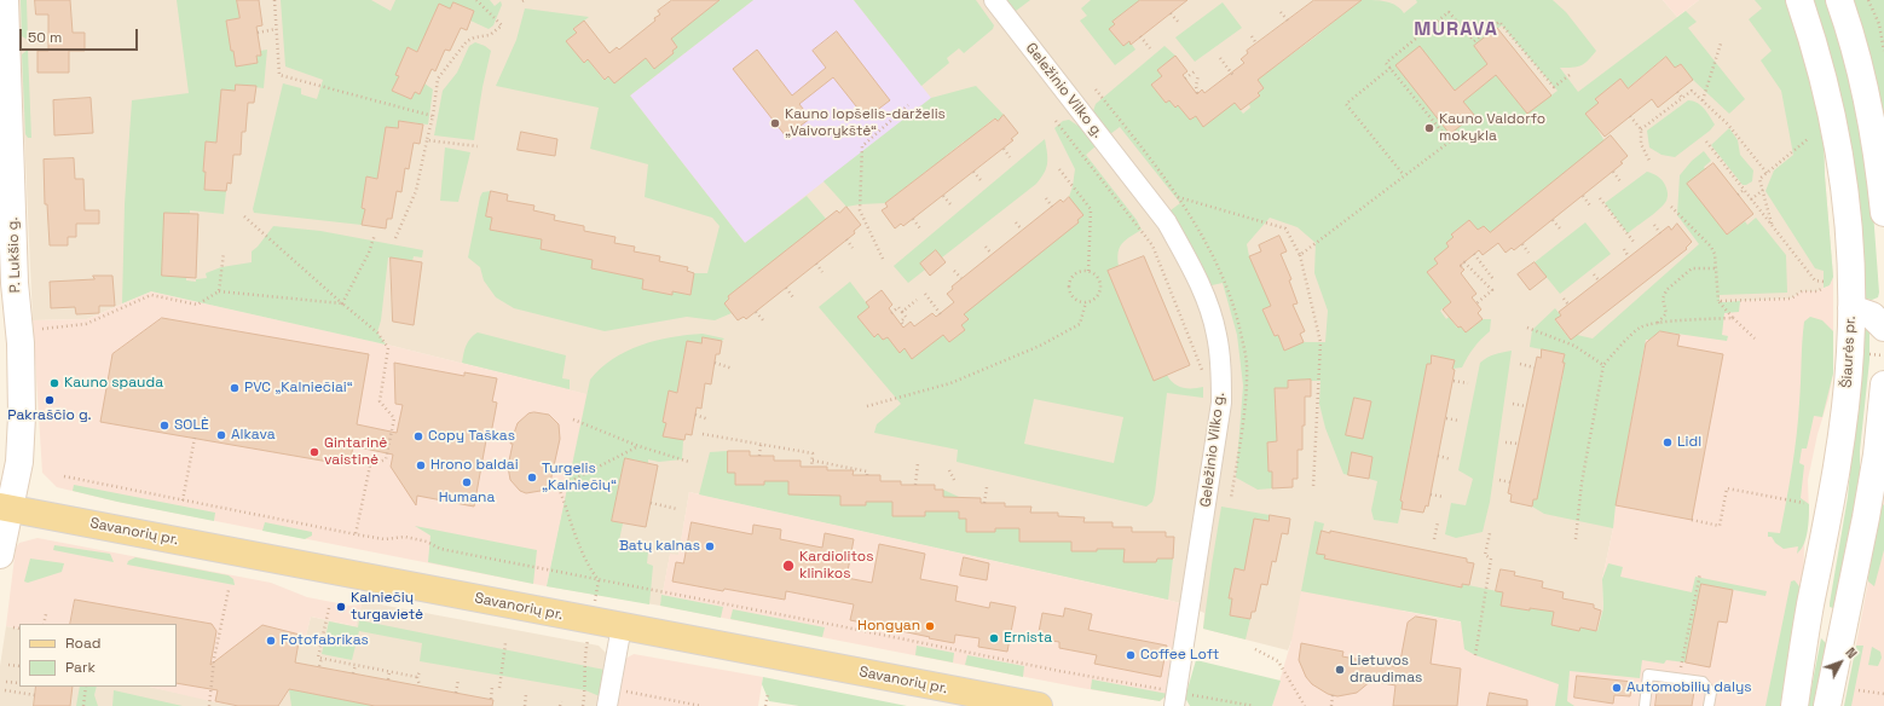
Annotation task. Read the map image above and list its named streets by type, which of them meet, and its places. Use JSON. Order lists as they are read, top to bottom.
{
  "streets": {
    "main road": ["P. Lukšio g.", "Šiaurės pr.", "Savanorių pr."],
    "street": ["Geležinio Vilko g."]
  },
  "crossings": [
    ["P. Lukšio g.", "Savanorių pr."]
  ],
  "districts": ["MURAVA"],
  "places": [
    "Kauno lopšelis-darželis „Vaivorykštė“",
    "Kauno Valdorfo mokykla",
    "Kauno spauda",
    "PVC „Kalniečiai“",
    "Pakraščio g.",
    "SOLÈ",
    "Alkava",
    "Copy Taškas",
    "Lidl",
    "Gintarinė vaistinė",
    "Hrono baldai",
    "Turgelis „Kalniečių“",
    "Humana",
    "Batų kalnas",
    "Kardiolitos klinikos",
    "Kalniečių turgavietė",
    "Hongyan",
    "Ernista",
    "Fotofabrikas",
    "Coffee Loft",
    "Lietuvos draudimas",
    "Automobilių dalys"
  ],
  "legend": ["Road", "Park"],
  "scale_bar": "50 m",
  "north": "top right"
}
